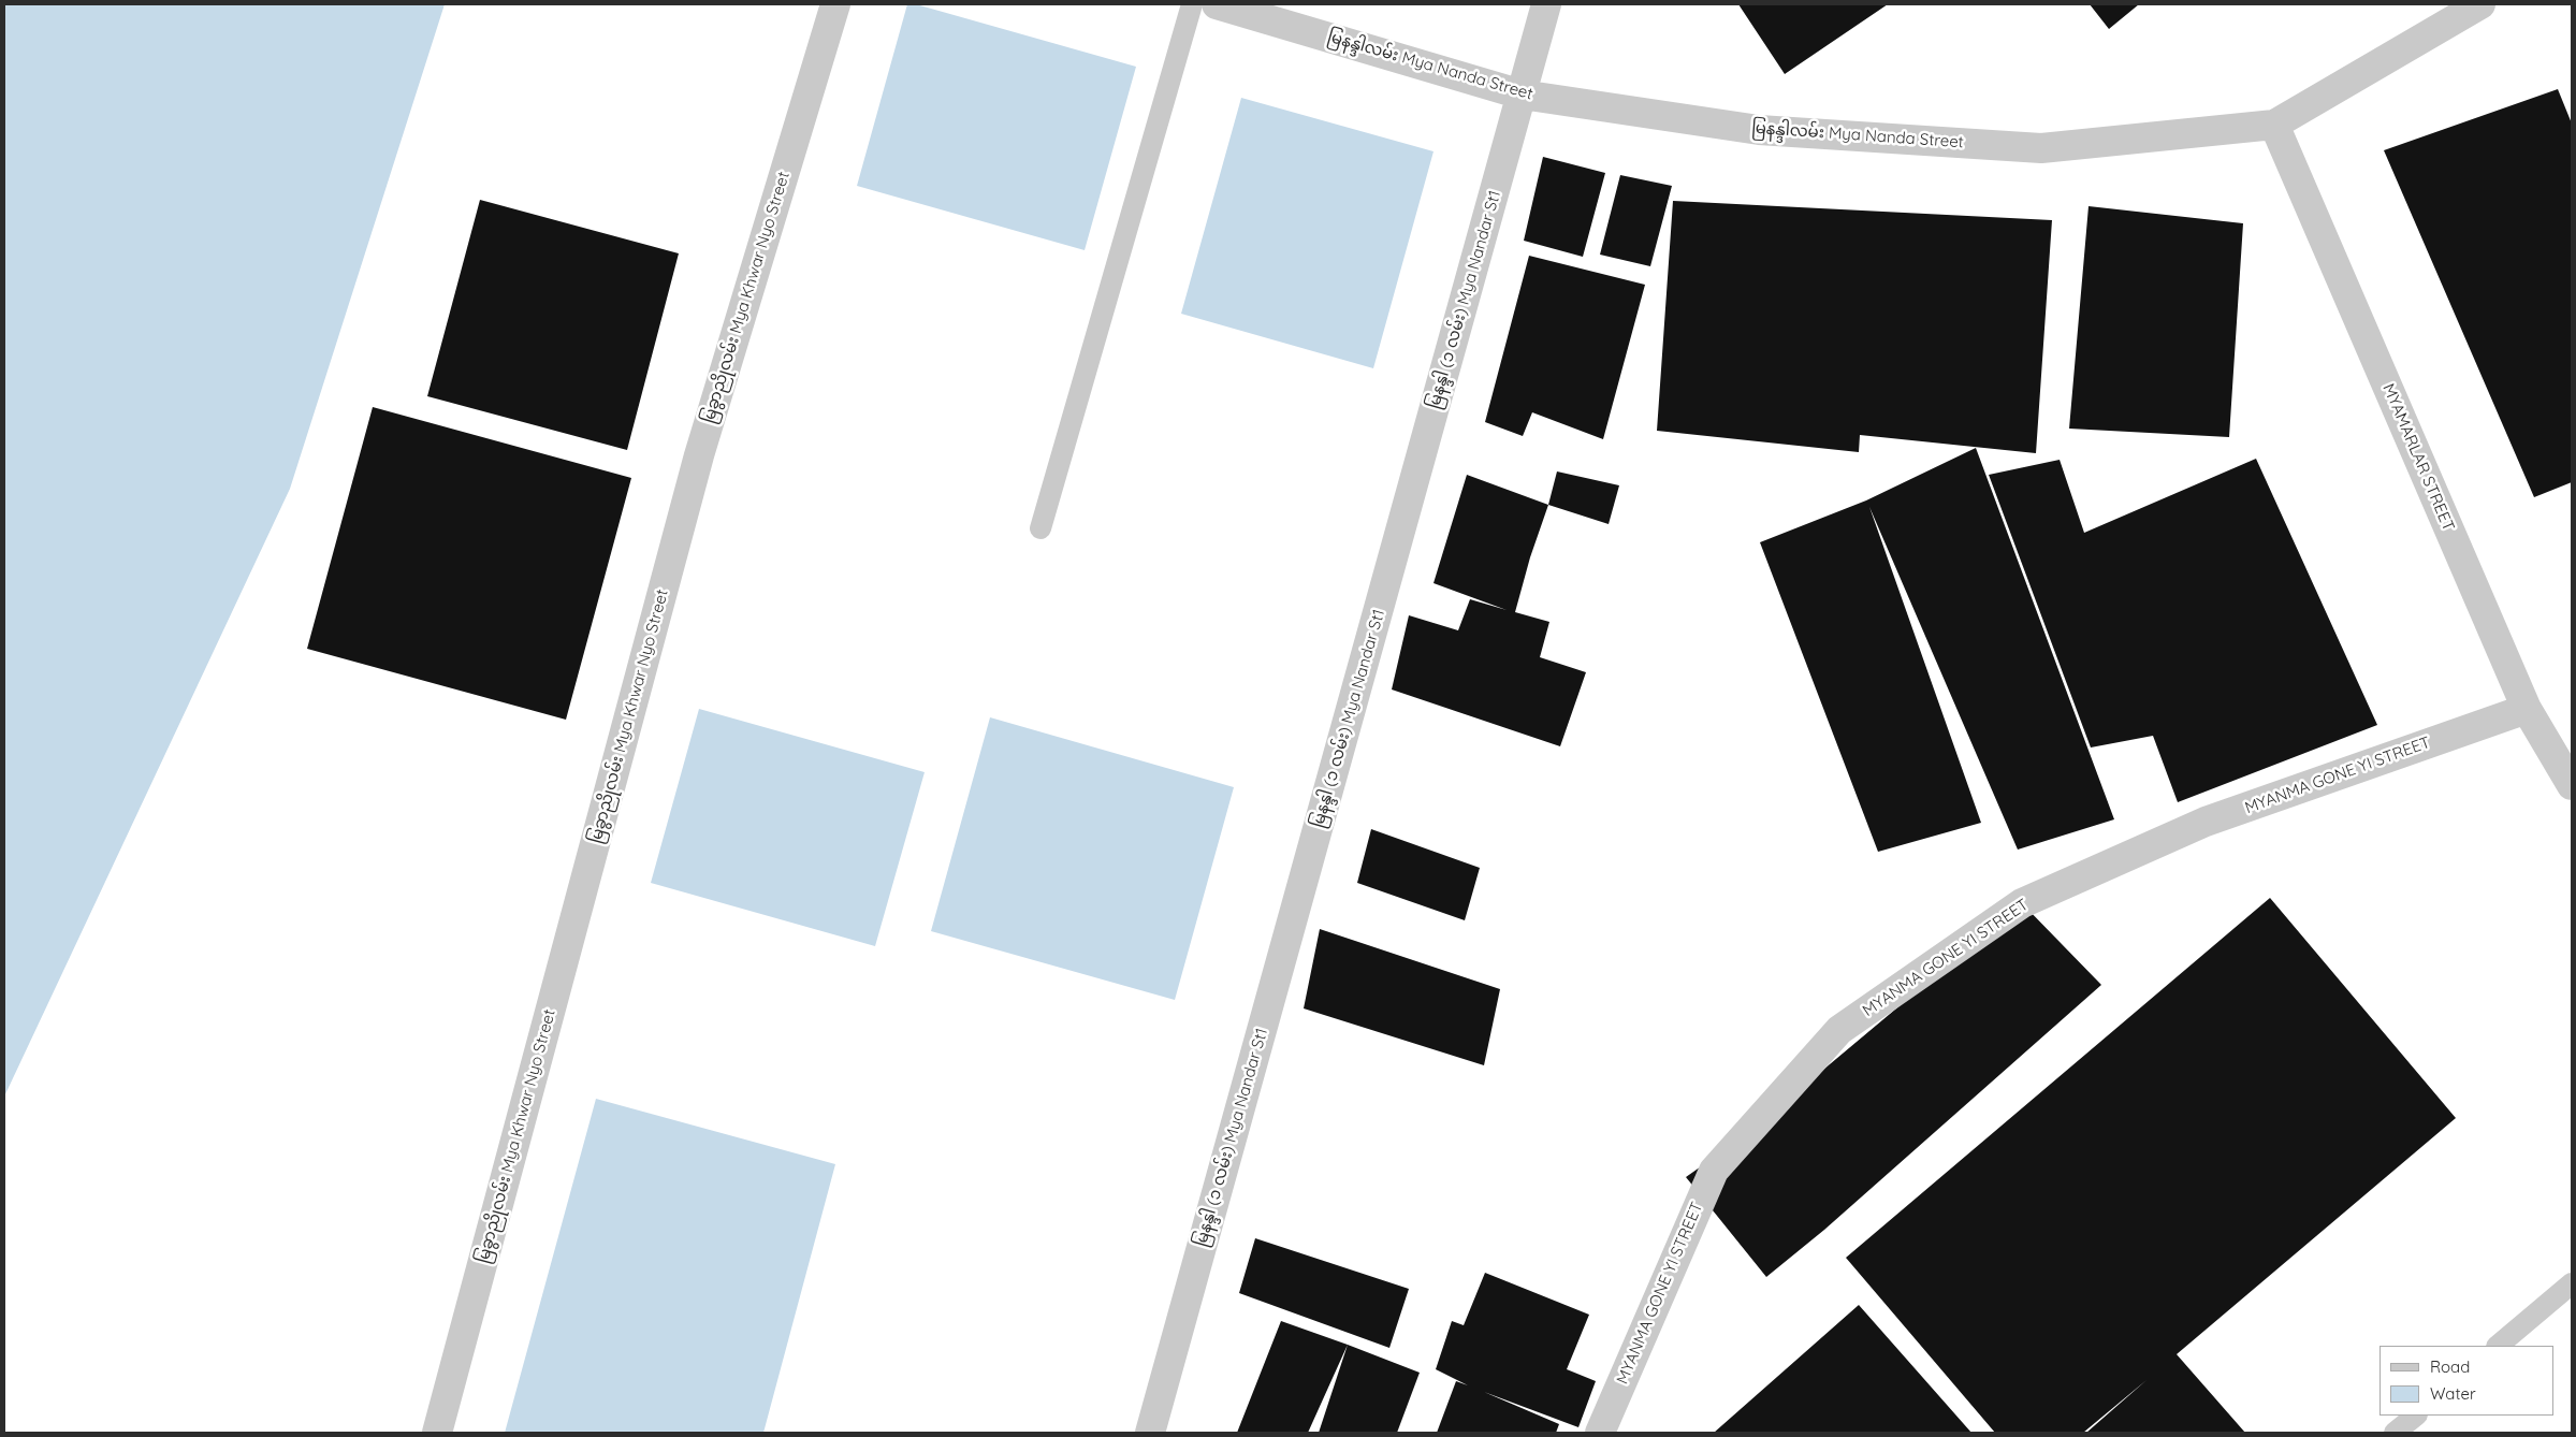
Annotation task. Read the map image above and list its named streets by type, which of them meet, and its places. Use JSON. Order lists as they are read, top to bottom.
{
  "streets": {
    "street": [
      "မြနန္ဒါလမ်း Mya Nanda Street",
      "မြခွာညိုလမ်း Mya Khwar Nyo Street",
      "မြနန္ဒါ (၁ လမ်း) Mya Nandar St1",
      "MYAMARLAR STREET",
      "MYANMA GONE YI STREET"
    ]
  },
  "crossings": [
    ["မြနန္ဒါလမ်း Mya Nanda Street", "မြနန္ဒါ (၁ လမ်း) Mya Nandar St1"],
    ["မြနန္ဒါလမ်း Mya Nanda Street", "MYAMARLAR STREET"],
    ["MYAMARLAR STREET", "MYANMA GONE YI STREET"]
  ],
  "legend": ["Road", "Water"]
}
